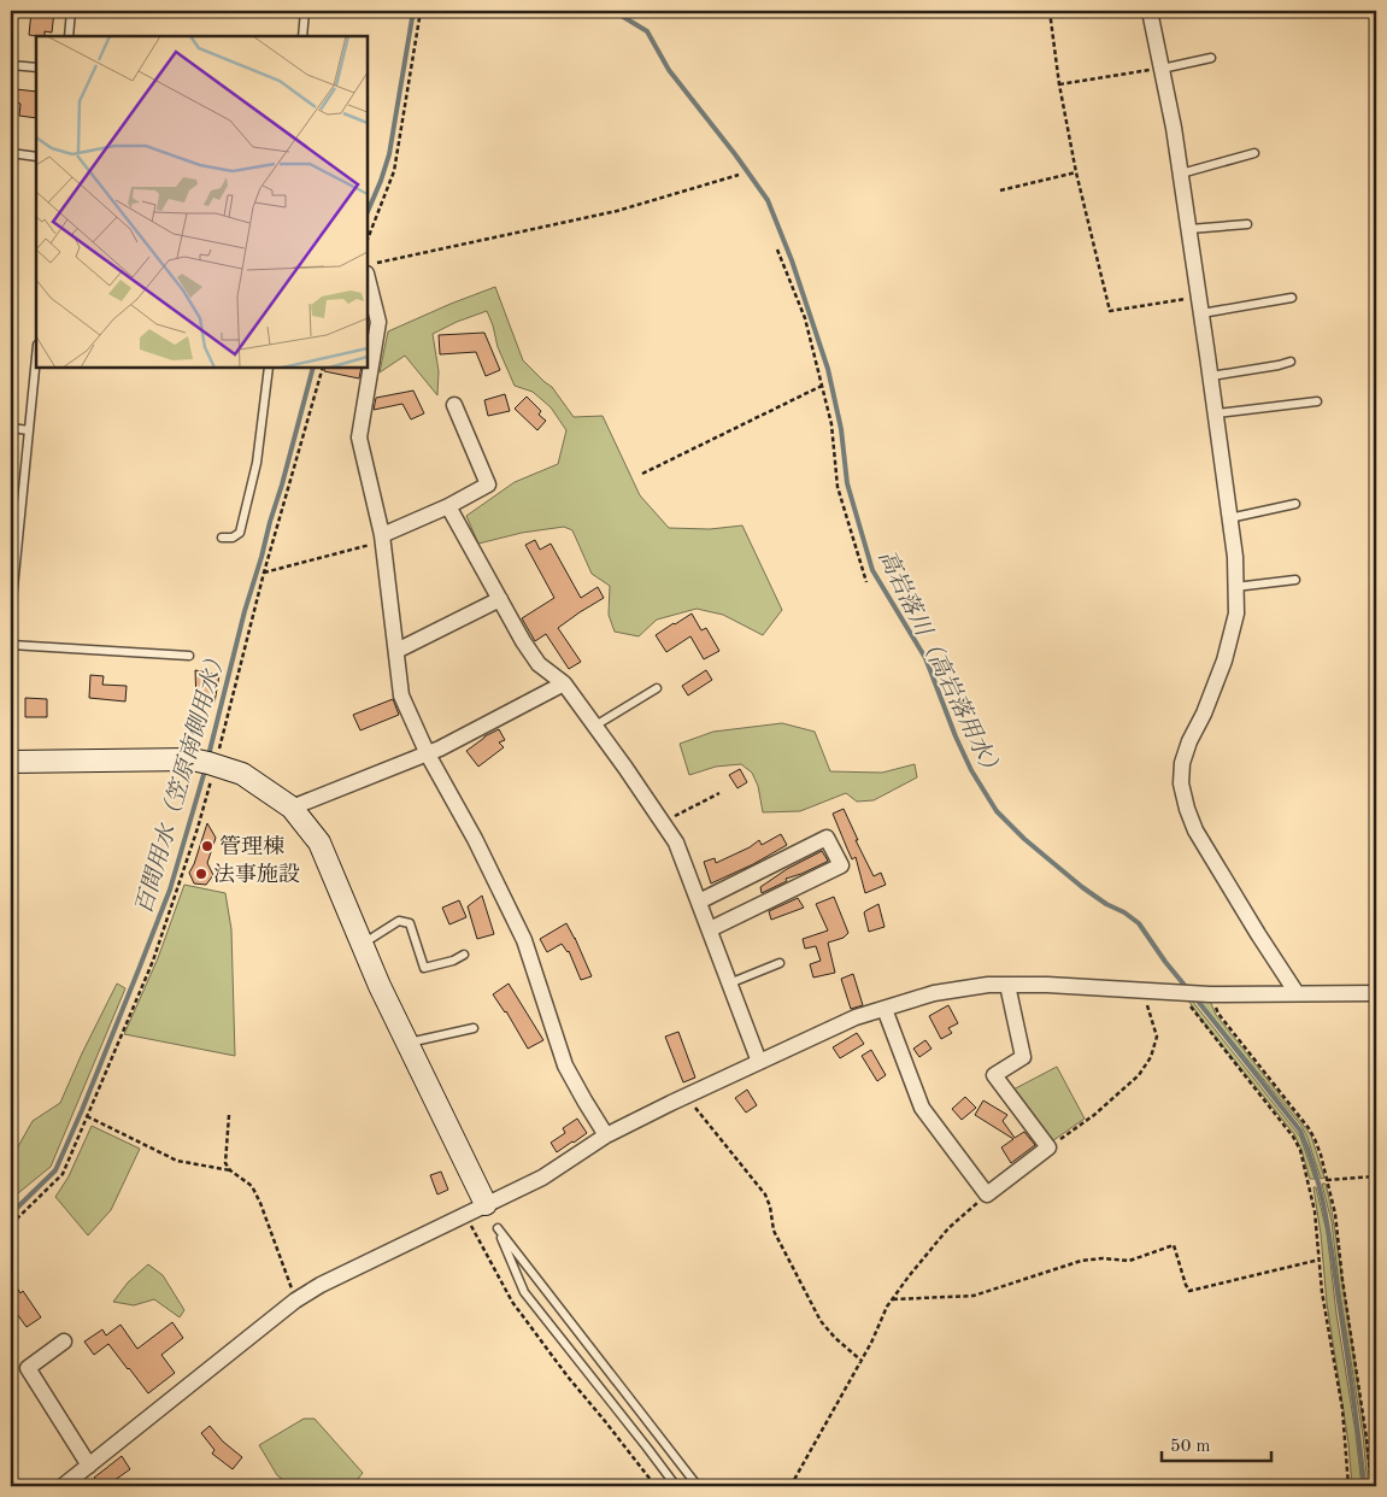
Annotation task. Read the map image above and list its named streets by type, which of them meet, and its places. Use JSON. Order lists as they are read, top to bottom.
{
  "water": ["高岩落川（高岩落用水）", "百間用水（笠原南側用水）"],
  "places": ["管理棟", "法事施設"],
  "scale_bar": "50 m"
}
